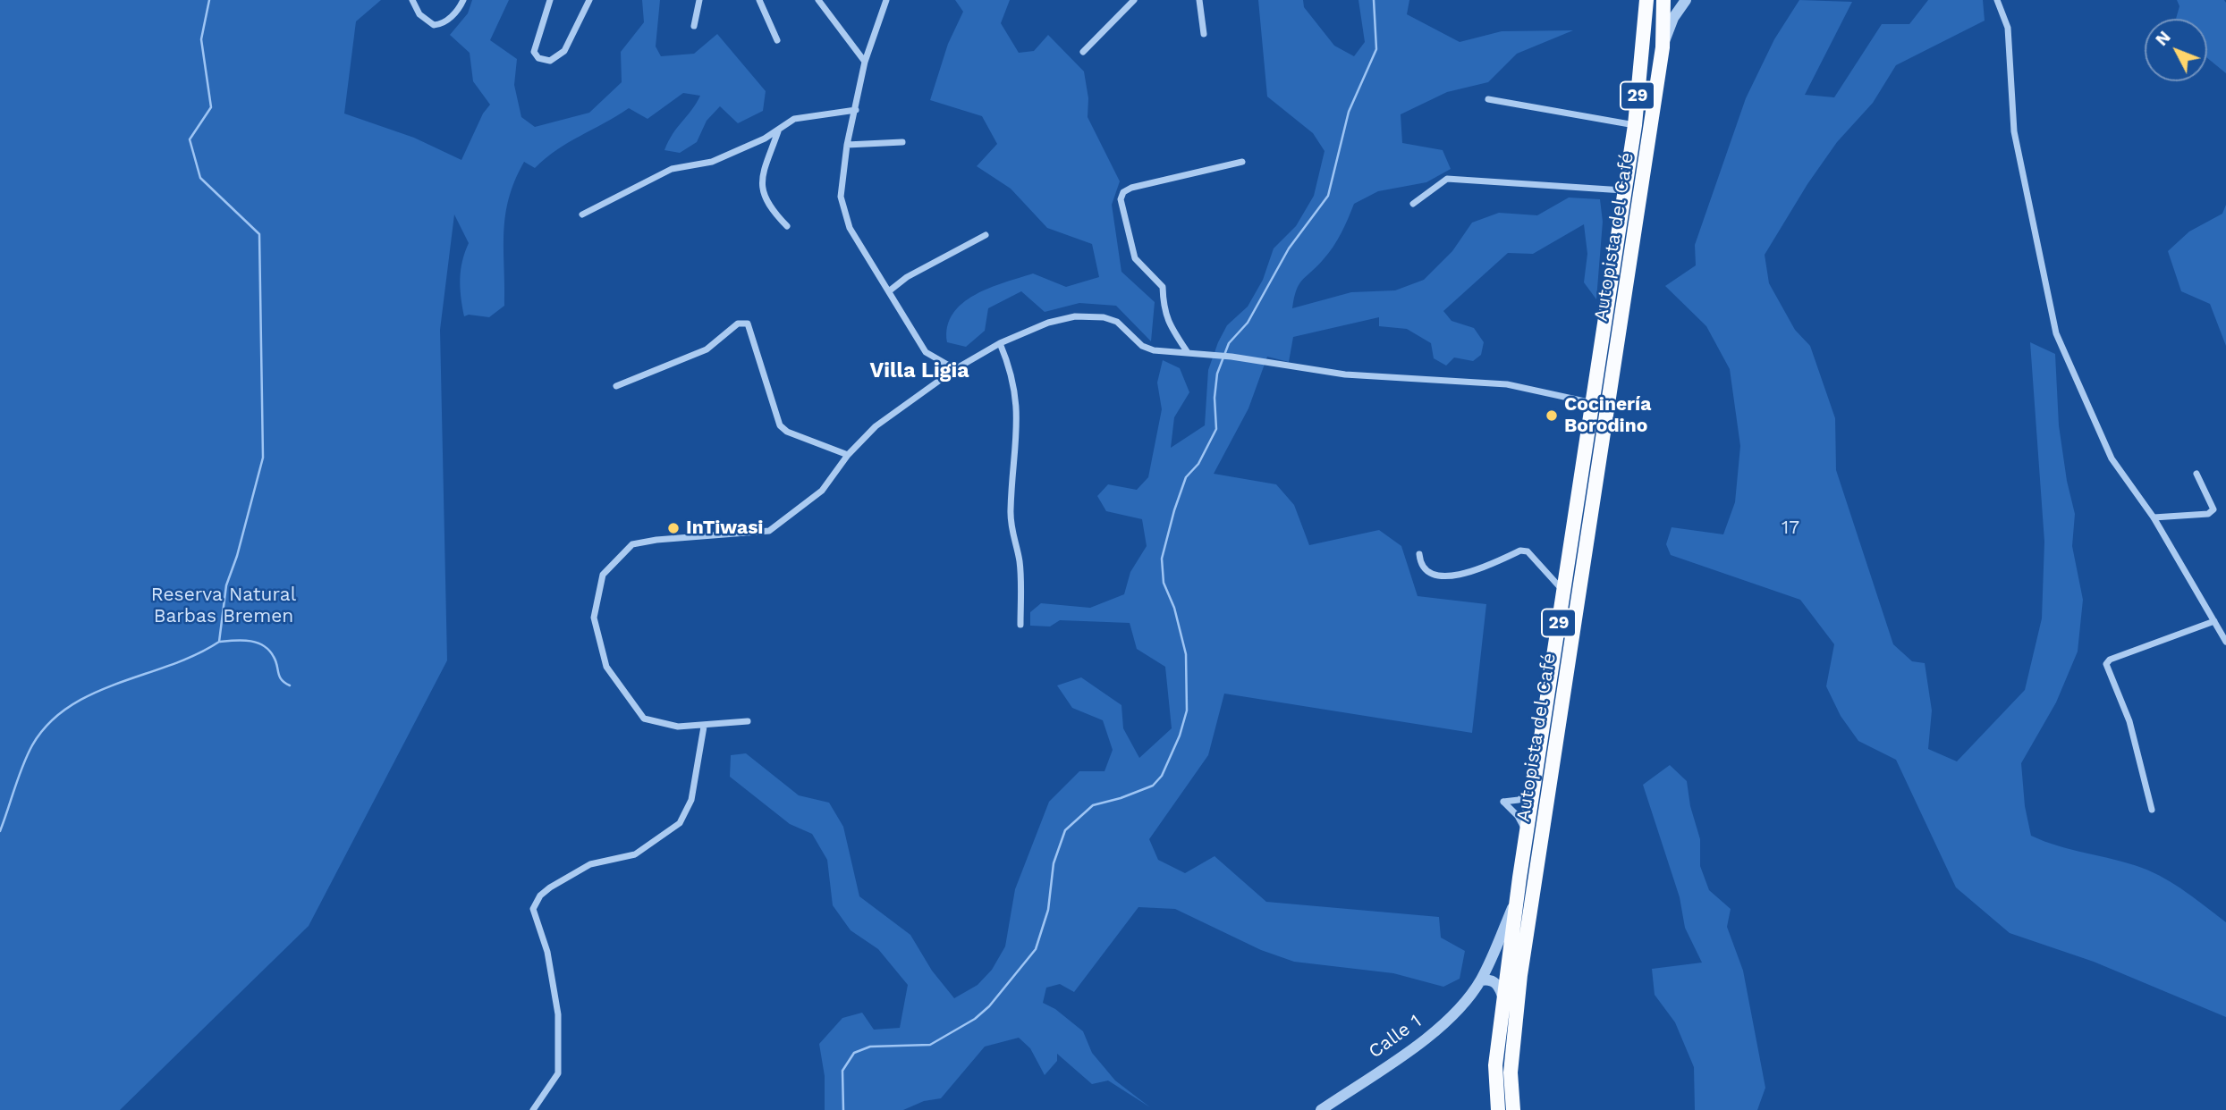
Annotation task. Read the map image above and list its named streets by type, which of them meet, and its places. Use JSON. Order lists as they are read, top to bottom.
{
  "streets": {
    "highway": ["29", "Autopista del Café"],
    "street": ["Calle 1"]
  },
  "crossings": [
    ["Autopista del Café", "Calle 1"]
  ],
  "districts": ["Villa Ligia"],
  "parks": ["17", "Reserva Natural Barbas Bremen"],
  "places": ["Cocinería Borodino", "InTiwasi"],
  "north": "top left"
}
